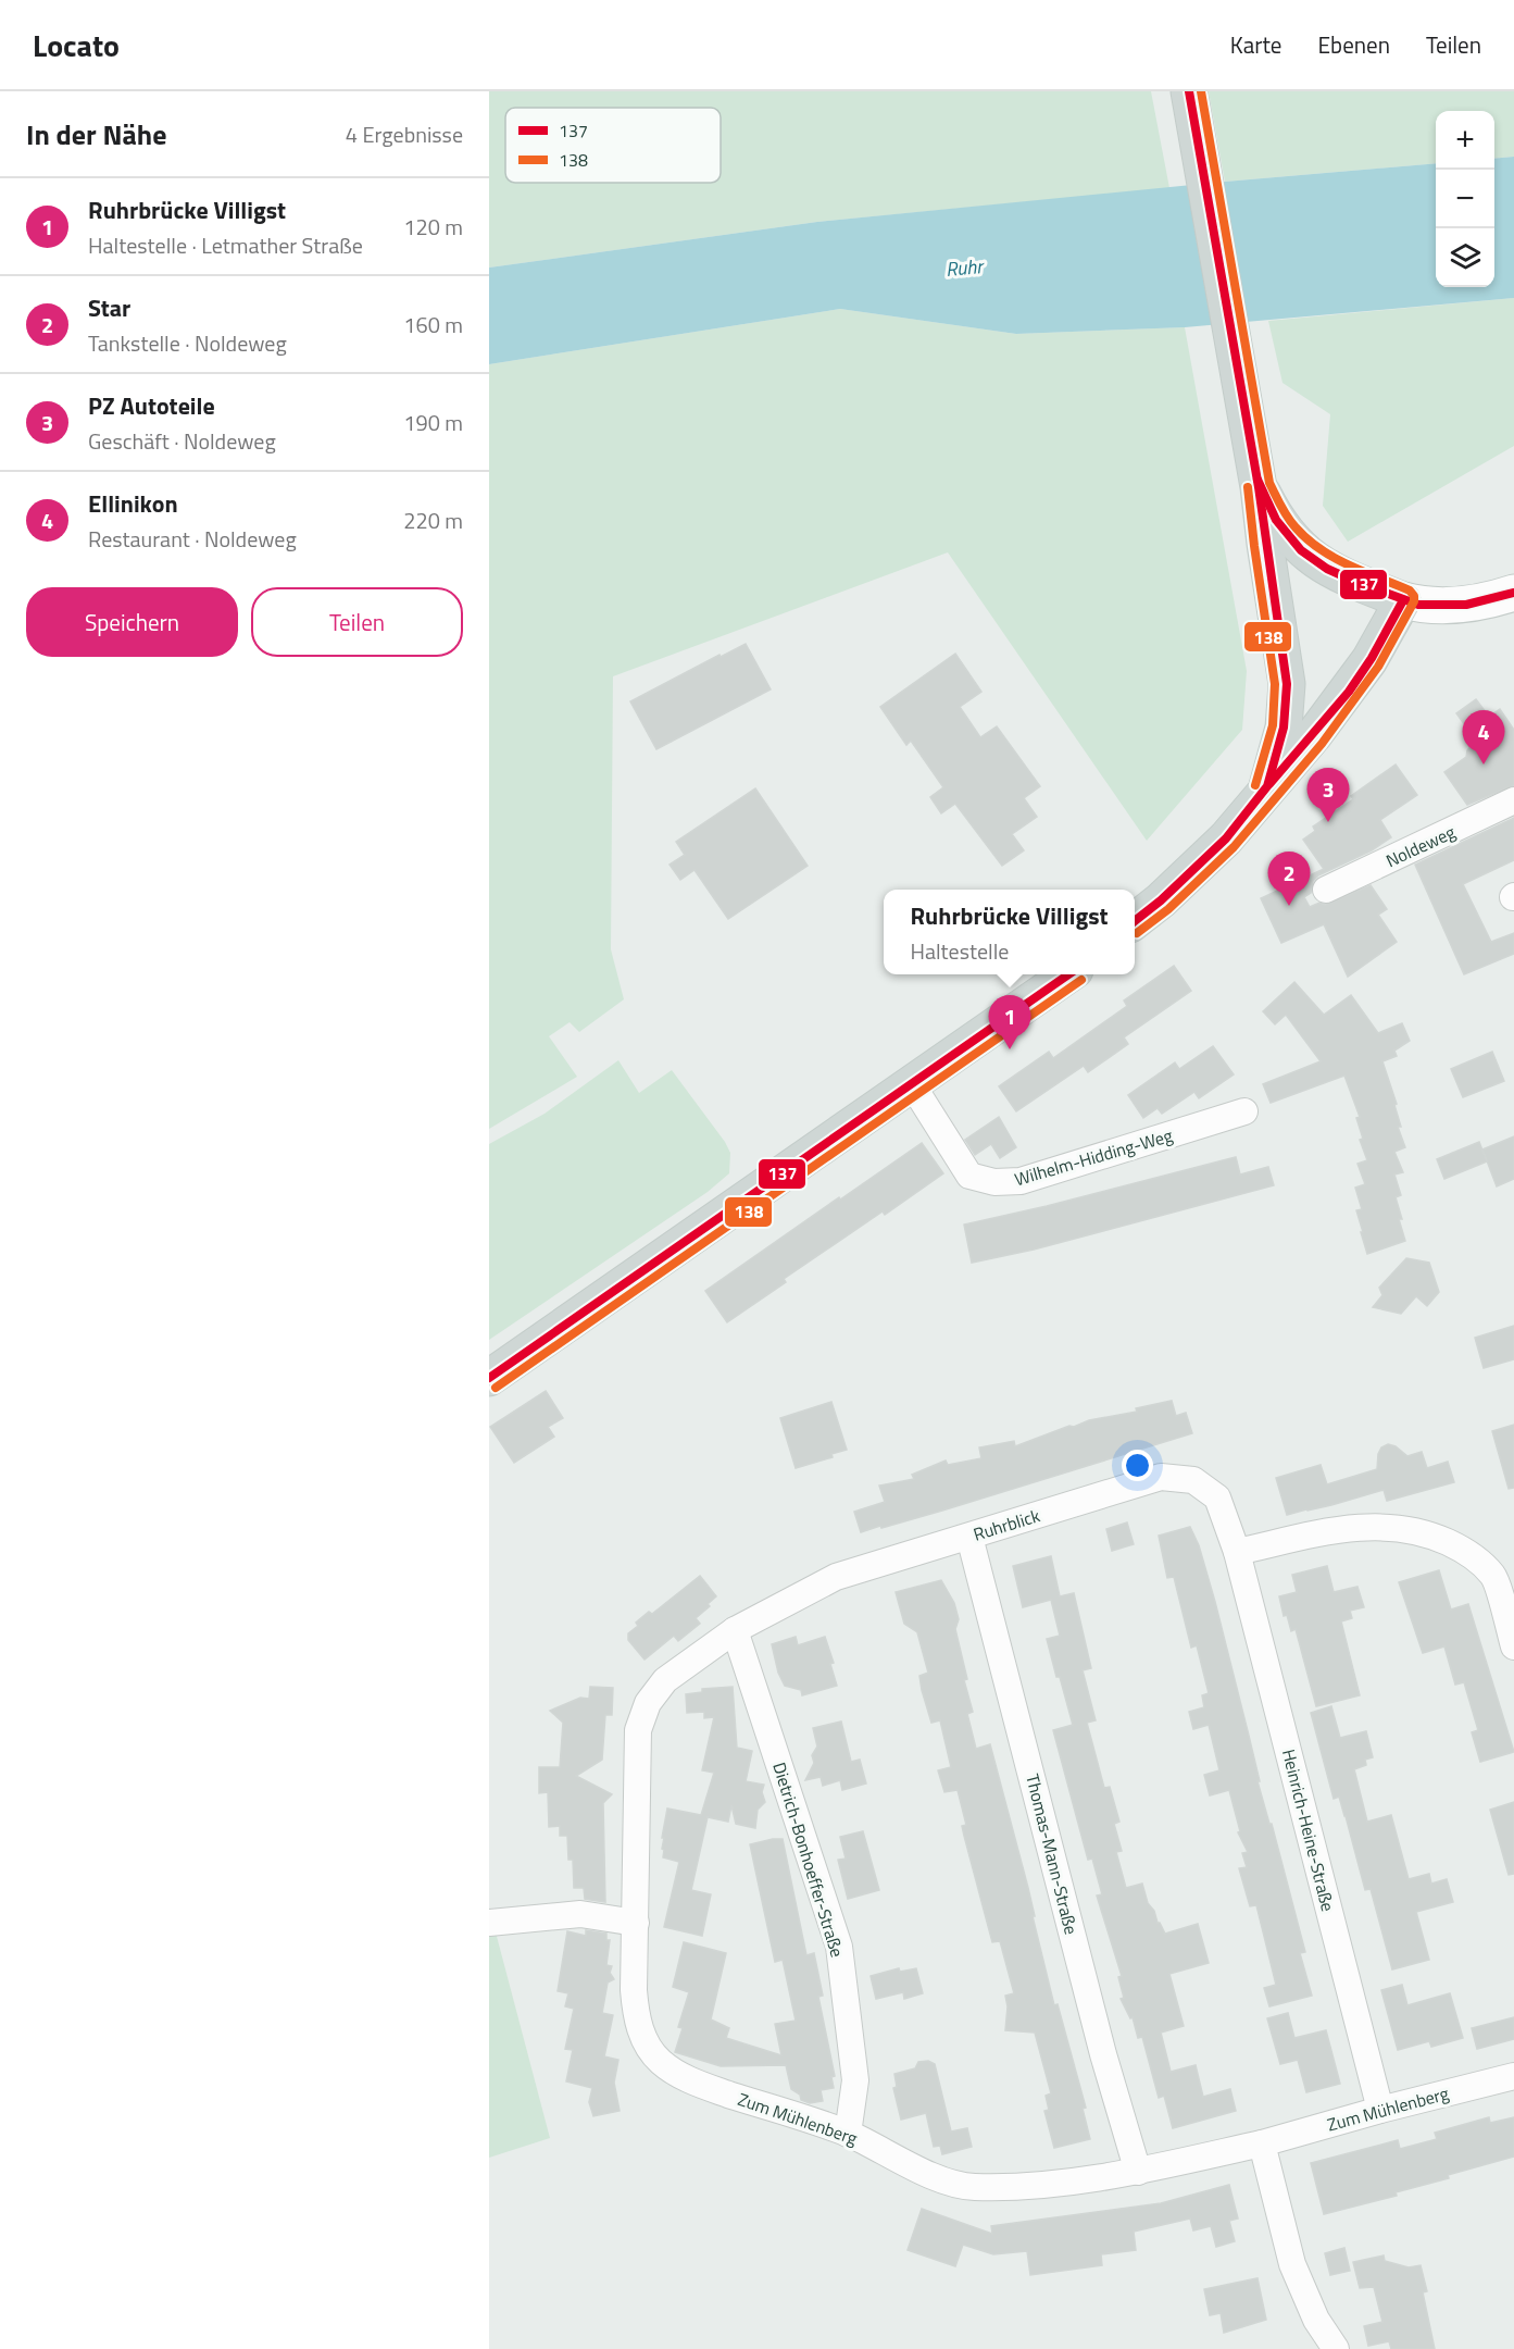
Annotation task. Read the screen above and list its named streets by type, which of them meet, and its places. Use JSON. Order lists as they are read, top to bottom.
{
  "streets": {
    "street": [
      "Noldeweg",
      "Wilhelm-Hidding-Weg",
      "Ruhrblick",
      "Heinrich-Heine-Straße",
      "Thomas-Mann-Straße",
      "Dietrich-Bonhoeffer-Straße",
      "Zum Mühlenberg"
    ]
  },
  "crossings": [
    ["Ruhrblick", "Heinrich-Heine-Straße"],
    ["Ruhrblick", "Thomas-Mann-Straße"],
    ["Ruhrblick", "Dietrich-Bonhoeffer-Straße"],
    ["Ruhrblick", "Zum Mühlenberg"],
    ["Heinrich-Heine-Straße", "Zum Mühlenberg"],
    ["Thomas-Mann-Straße", "Zum Mühlenberg"],
    ["Dietrich-Bonhoeffer-Straße", "Zum Mühlenberg"]
  ],
  "water": ["Ruhr"],
  "lines": ["transit line 137", "transit line 138"],
  "legend": ["137", "138"],
  "page": {
    "header": "Locato",
    "nav": ["Karte", "Ebenen", "Teilen"],
    "heading": ["In der Nähe", "4 Ergebnisse"],
    "map_buttons": ["+", "−"],
    "list": [
      {
        "mark": "1",
        "name": "Ruhrbrücke Villigst",
        "note": "Haltestelle · Letmather Straße",
        "value": "120 m"
      },
      {
        "mark": "2",
        "name": "Star",
        "note": "Tankstelle · Noldeweg",
        "value": "160 m"
      },
      {
        "mark": "3",
        "name": "PZ Autoteile",
        "note": "Geschäft · Noldeweg",
        "value": "190 m"
      },
      {
        "mark": "4",
        "name": "Ellinikon",
        "note": "Restaurant · Noldeweg",
        "value": "220 m"
      }
    ],
    "buttons": ["Speichern", "Teilen"],
    "pins": [
      "4",
      "3",
      "2",
      "1"
    ],
    "popup": ["Ruhrbrücke Villigst", "Haltestelle"]
  }
}
